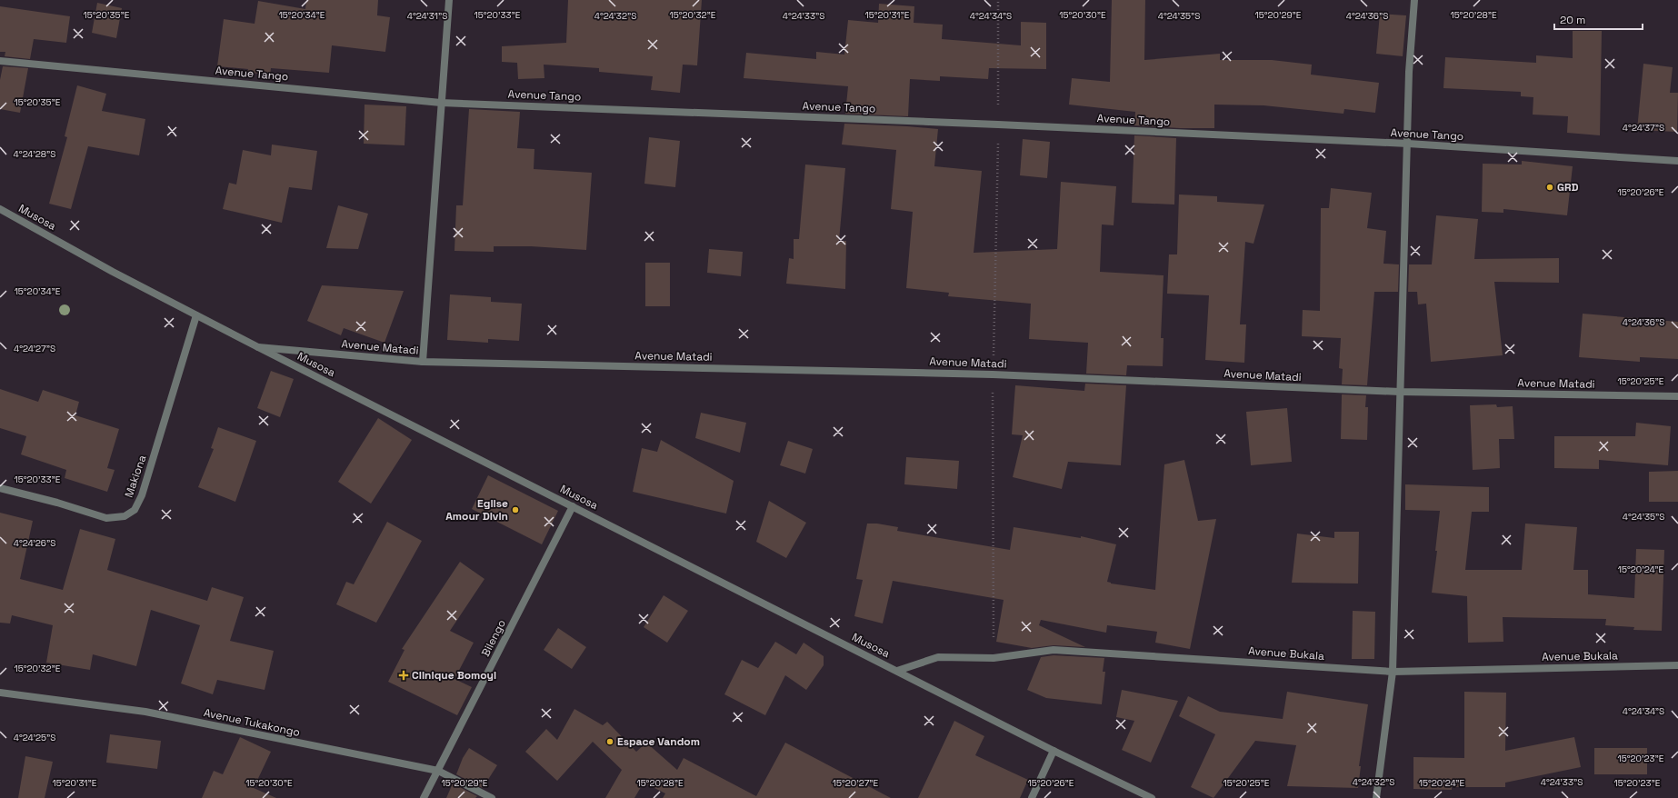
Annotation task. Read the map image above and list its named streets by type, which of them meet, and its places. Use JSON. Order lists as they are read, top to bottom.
{
  "streets": {
    "street": [
      "Avenue Tango",
      "Musosa",
      "Avenue Matadi",
      "Makiona",
      "Bilengo",
      "Avenue Bukala",
      "Avenue Tukakongo"
    ]
  },
  "crossings": [
    ["Musosa", "Avenue Matadi"],
    ["Musosa", "Makiona"],
    ["Musosa", "Bilengo"],
    ["Musosa", "Avenue Bukala"],
    ["Bilengo", "Avenue Tukakongo"]
  ],
  "places": {
    "other": ["GRD", "Eglise Amour Divin", "Espace Vandom"],
    "health": ["Clinique Bomoyi"]
  },
  "scale_bar": "20 m",
  "coordinates": [
    "15°20'35\"E",
    "15°20'34\"E",
    "15°20'33\"E",
    "15°20'32\"E",
    "15°20'31\"E",
    "15°20'30\"E",
    "15°20'29\"E",
    "15°20'28\"E",
    "4°24'31\"S",
    "4°24'32\"S",
    "4°24'33\"S",
    "4°24'34\"S",
    "4°24'35\"S",
    "4°24'36\"S",
    "4°24'37\"S",
    "4°24'28\"S",
    "15°20'26\"E",
    "4°24'27\"S",
    "15°20'25\"E",
    "4°24'26\"S",
    "15°20'24\"E",
    "4°24'25\"S",
    "15°20'23\"E",
    "15°20'27\"E"
  ]
}
